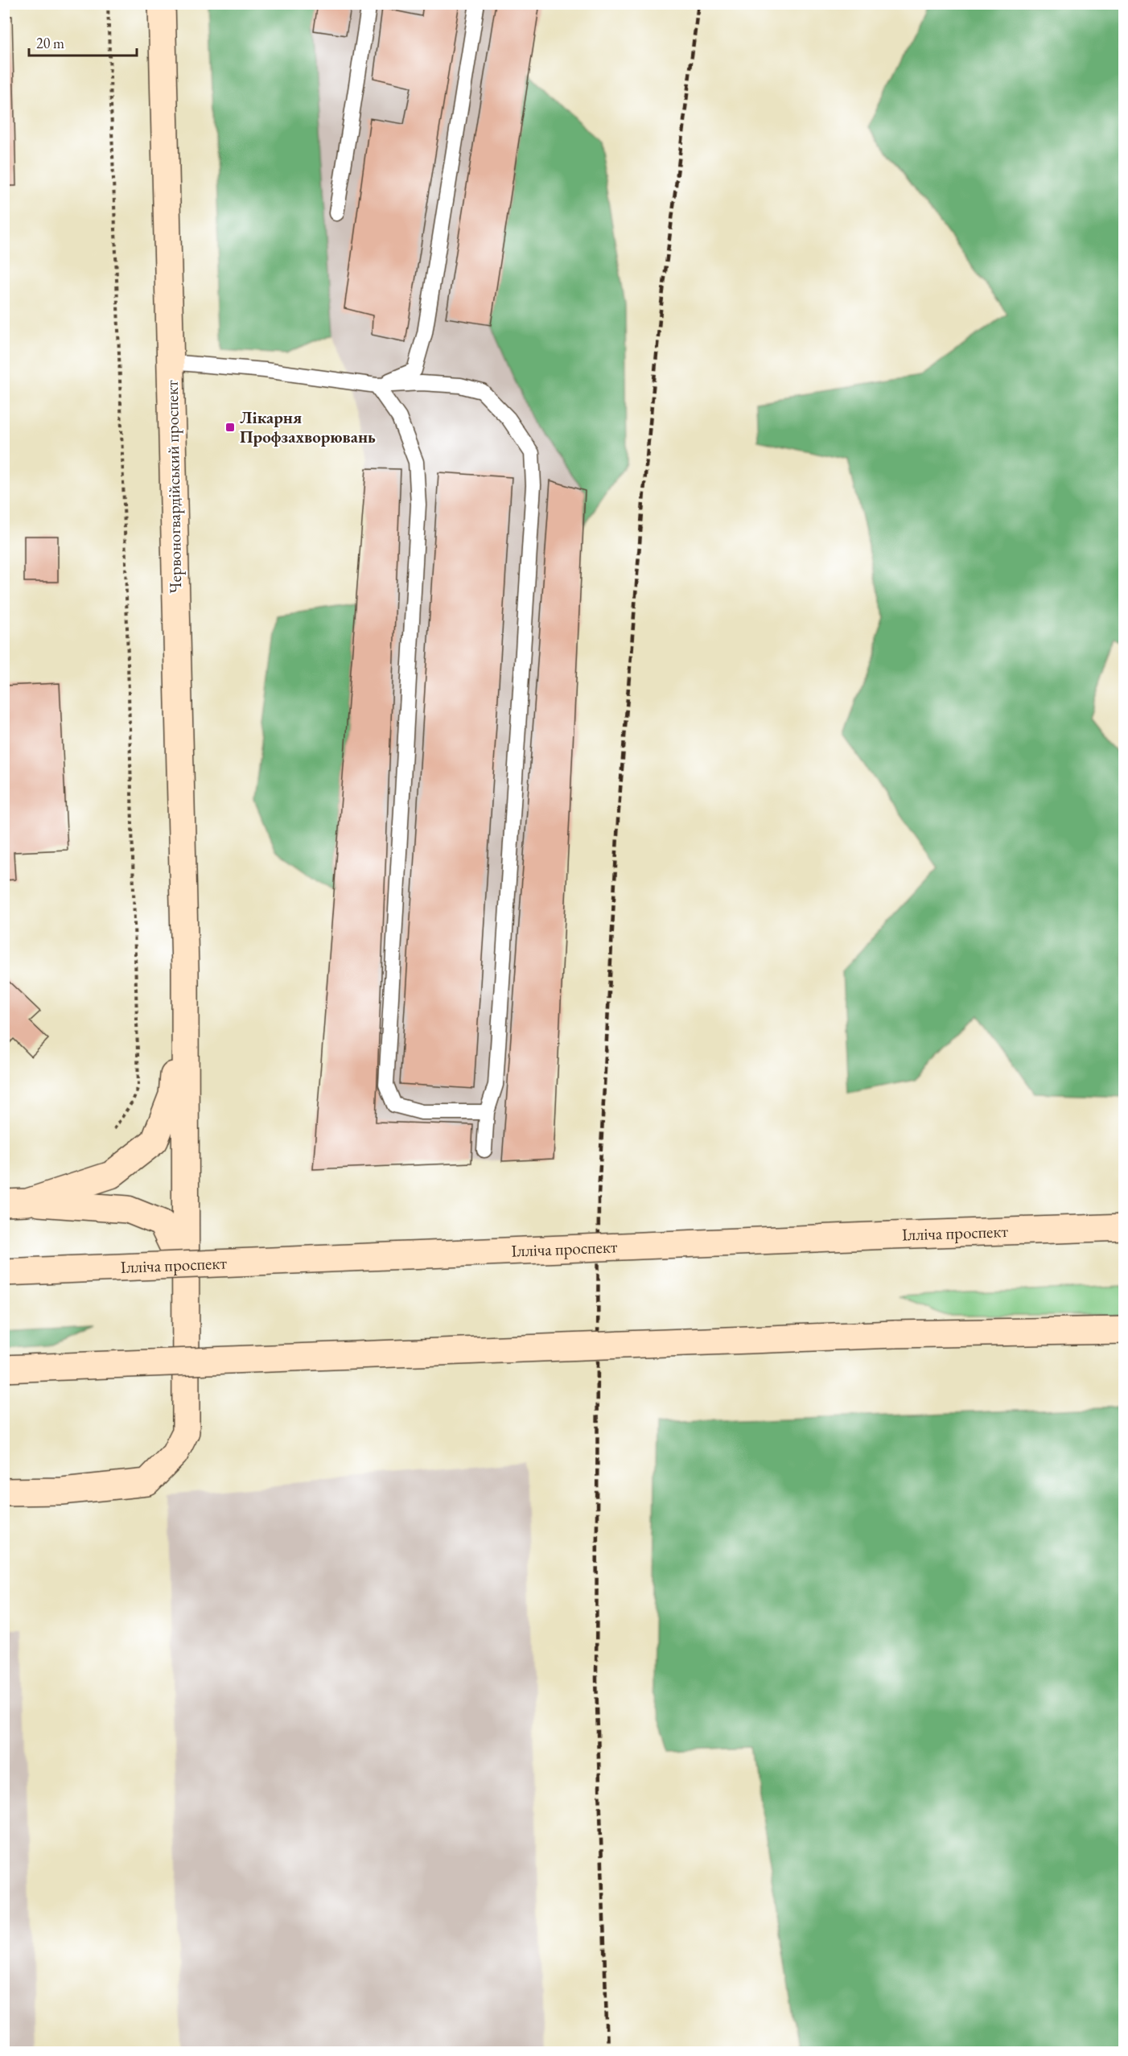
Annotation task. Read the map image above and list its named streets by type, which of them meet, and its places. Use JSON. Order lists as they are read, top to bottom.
{
  "streets": {
    "main road": ["Червоногвардійський проспект", "Ілліча проспект"]
  },
  "places": {
    "transit": ["Лікарня Профзахворювань"]
  },
  "scale_bar": "20 m"
}
